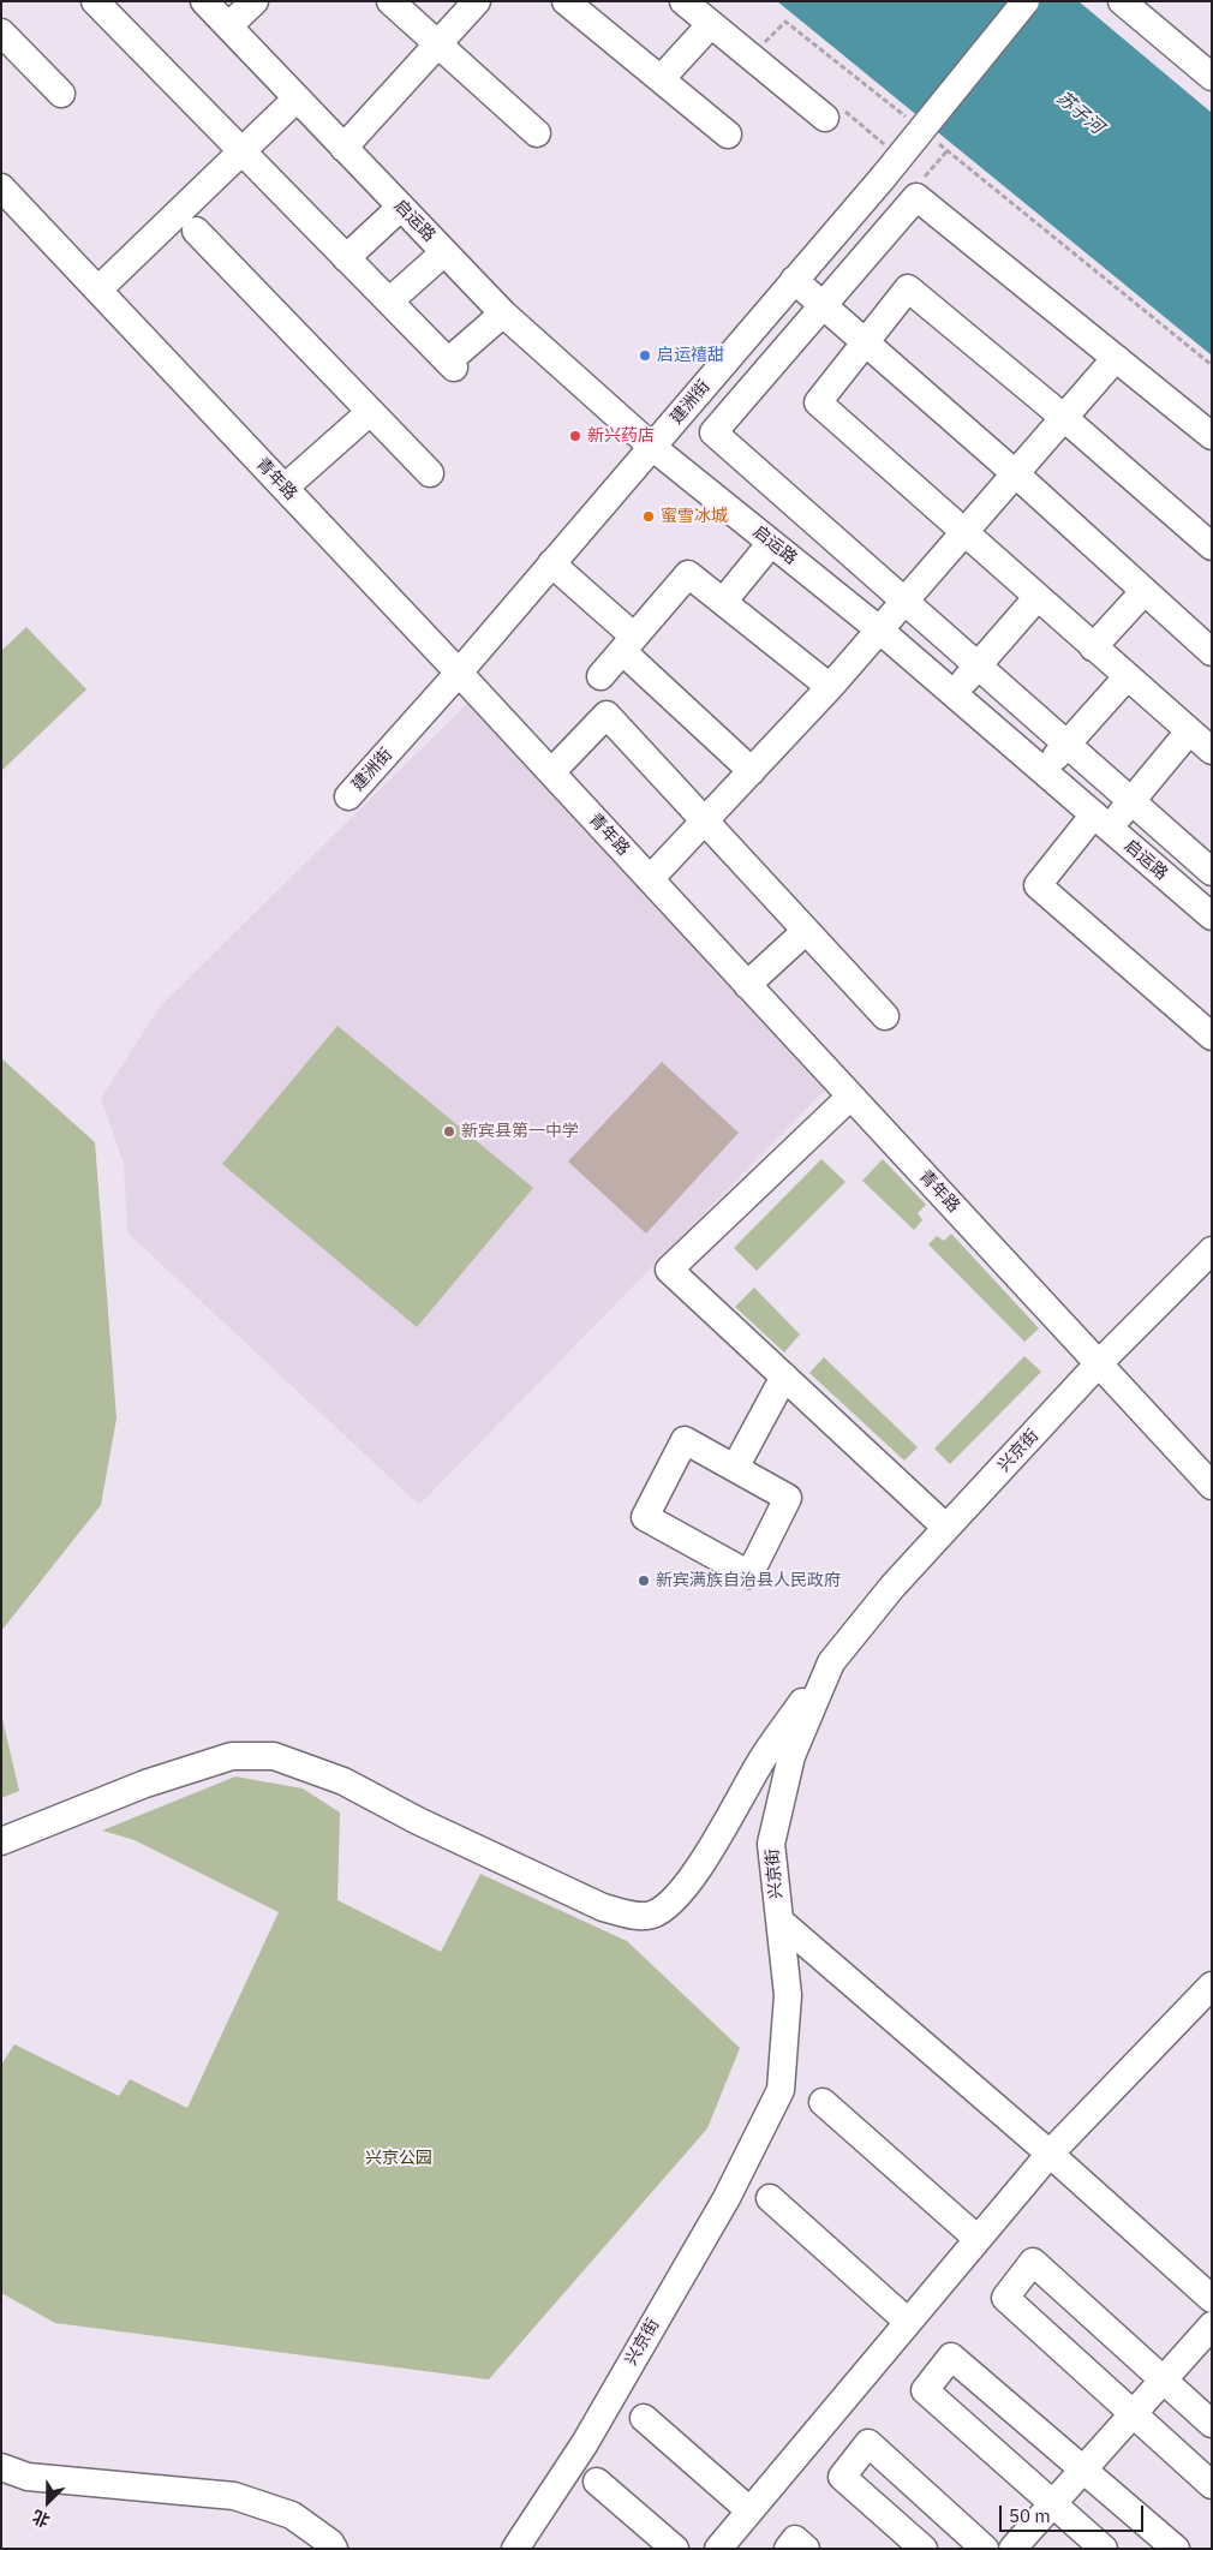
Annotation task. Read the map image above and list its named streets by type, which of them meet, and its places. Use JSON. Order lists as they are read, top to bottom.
{
  "streets": {
    "street": [
      "启运路",
      "建洲街",
      "青年路",
      "兴京街"
    ]
  },
  "crossings": [
    ["启运路", "建洲街"],
    ["建洲街", "青年路"],
    ["青年路", "兴京街"]
  ],
  "water": ["苏子河"],
  "parks": ["兴京公园"],
  "places": [
    "启运禧甜",
    "新兴药店",
    "蜜雪冰城",
    "新宾县第一中学",
    "新宾满族自治县人民政府"
  ],
  "scale_bar": "50 m",
  "north": "bottom left"
}
